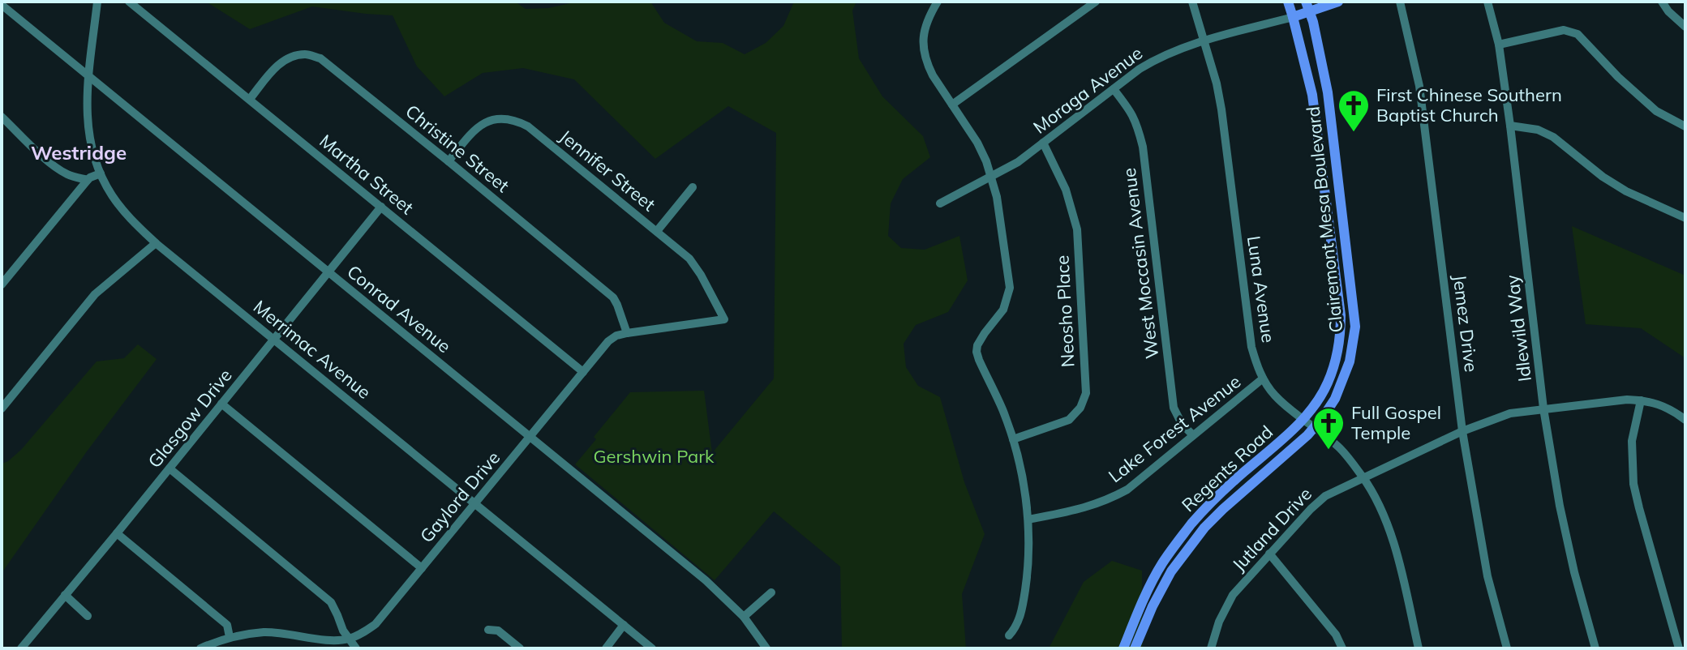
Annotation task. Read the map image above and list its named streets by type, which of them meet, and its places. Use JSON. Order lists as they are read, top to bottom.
{
  "streets": {
    "main road": ["Moraga Avenue", "Clairemont Mesa Boulevard", "Regents Road"],
    "street": [
      "Christine Street",
      "Jennifer Street",
      "Martha Street",
      "West Moccasin Avenue",
      "Luna Avenue",
      "Conrad Avenue",
      "Neosho Place",
      "Jemez Drive",
      "Idlewild Way",
      "Merrimac Avenue",
      "Glasgow Drive",
      "Lake Forest Avenue",
      "Gaylord Drive",
      "Jutland Drive"
    ]
  },
  "crossings": [
    ["Moraga Avenue", "Clairemont Mesa Boulevard"],
    ["Moraga Avenue", "West Moccasin Avenue"],
    ["Moraga Avenue", "Luna Avenue"],
    ["Moraga Avenue", "Neosho Place"],
    ["Christine Street", "Jennifer Street"],
    ["Christine Street", "Martha Street"],
    ["Christine Street", "Gaylord Drive"],
    ["Jennifer Street", "Gaylord Drive"],
    ["Martha Street", "Glasgow Drive"],
    ["Martha Street", "Gaylord Drive"],
    ["Clairemont Mesa Boulevard", "Luna Avenue"],
    ["Clairemont Mesa Boulevard", "Regents Road"],
    ["West Moccasin Avenue", "Lake Forest Avenue"],
    ["Luna Avenue", "Lake Forest Avenue"],
    ["Luna Avenue", "Regents Road"],
    ["Luna Avenue", "Jutland Drive"],
    ["Conrad Avenue", "Merrimac Avenue"],
    ["Conrad Avenue", "Glasgow Drive"],
    ["Conrad Avenue", "Gaylord Drive"],
    ["Jemez Drive", "Jutland Drive"],
    ["Idlewild Way", "Jutland Drive"],
    ["Merrimac Avenue", "Glasgow Drive"],
    ["Merrimac Avenue", "Gaylord Drive"]
  ],
  "districts": ["Westridge"],
  "parks": ["Gershwin Park"],
  "places": {
    "church": ["First Chinese Southern Baptist Church", "Full Gospel Temple"]
  }
}
